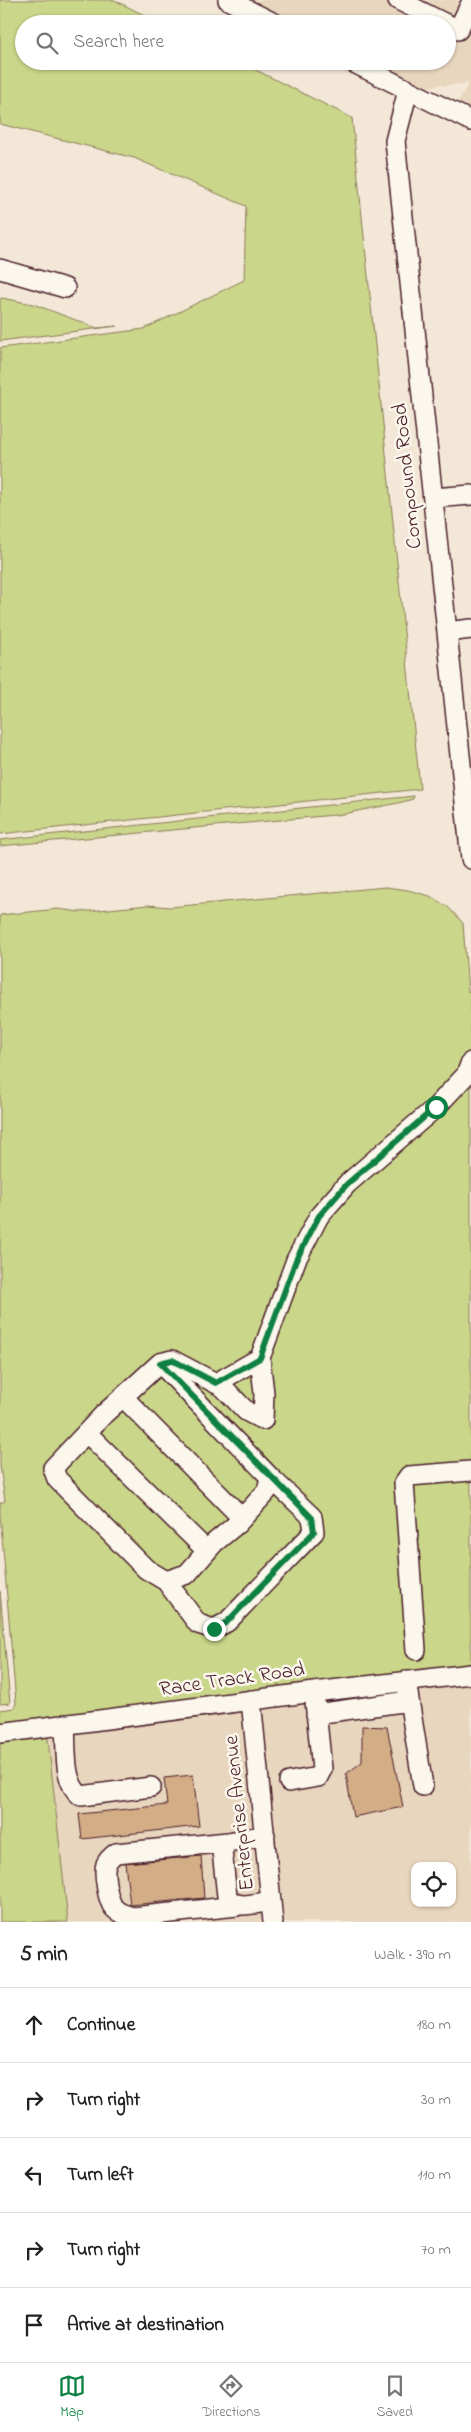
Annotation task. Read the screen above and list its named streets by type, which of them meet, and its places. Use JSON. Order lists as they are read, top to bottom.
{
  "streets": {
    "street": ["Compound Road", "Race Track Road", "Enterprise Avenue"]
  },
  "crossings": [
    ["Race Track Road", "Enterprise Avenue"]
  ],
  "page": {
    "search": "Search here",
    "heading": ["5 min", "Walk · 390 m"],
    "list": [
      ["Continue", "180 m"],
      ["Turn right", "30 m"],
      ["Turn left", "110 m"],
      ["Turn right", "70 m"],
      "Arrive at destination"
    ],
    "nav": ["Map", "Directions", "Saved"]
  }
}
